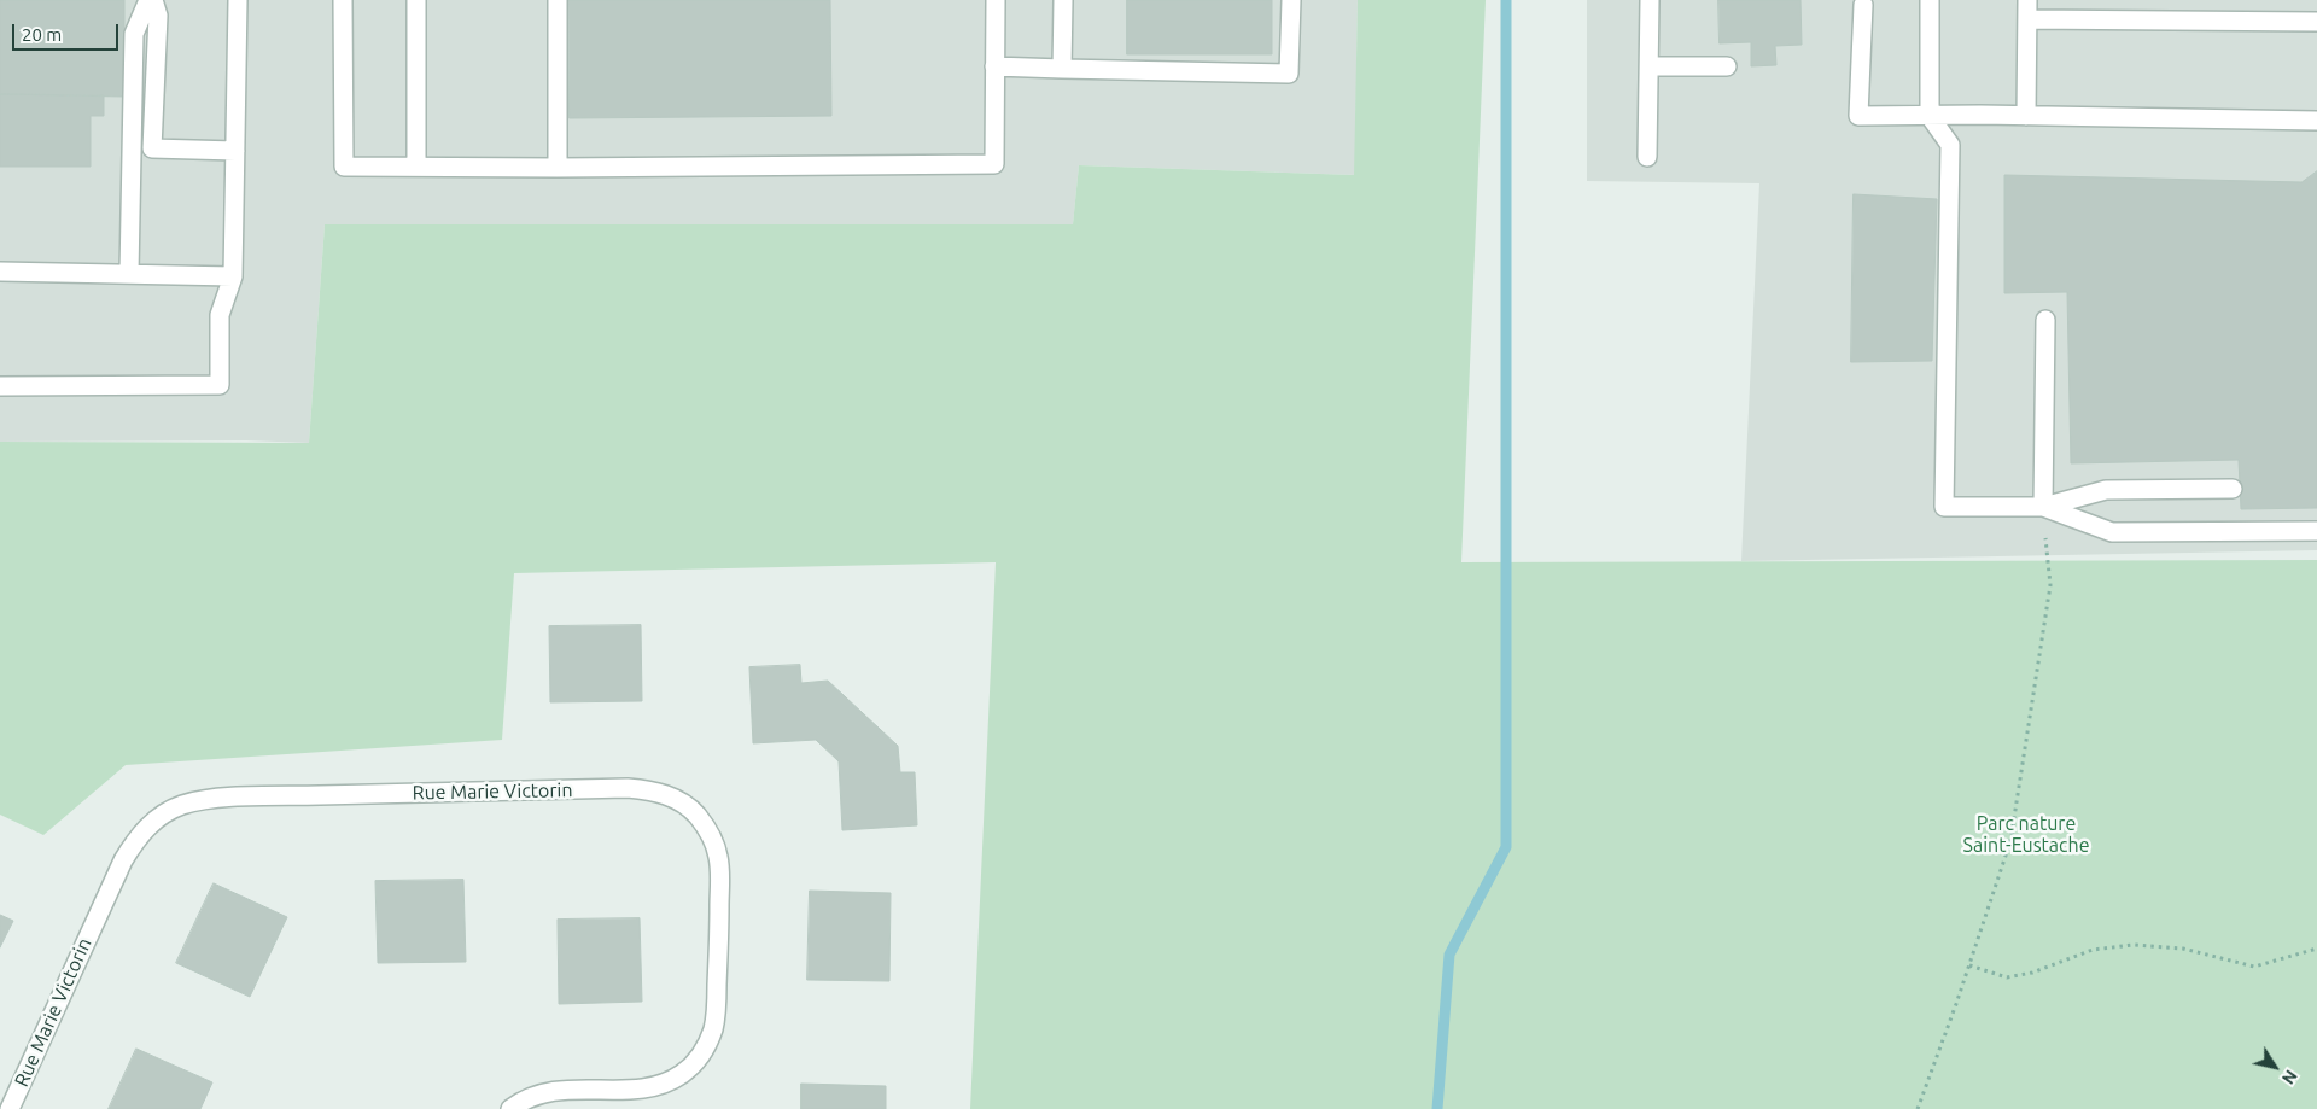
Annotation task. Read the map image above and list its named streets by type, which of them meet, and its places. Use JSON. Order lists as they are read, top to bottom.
{
  "streets": {
    "street": ["Rue Marie Victorin"]
  },
  "parks": ["Parc nature Saint-Eustache"],
  "scale_bar": "20 m",
  "north": "bottom right"
}
